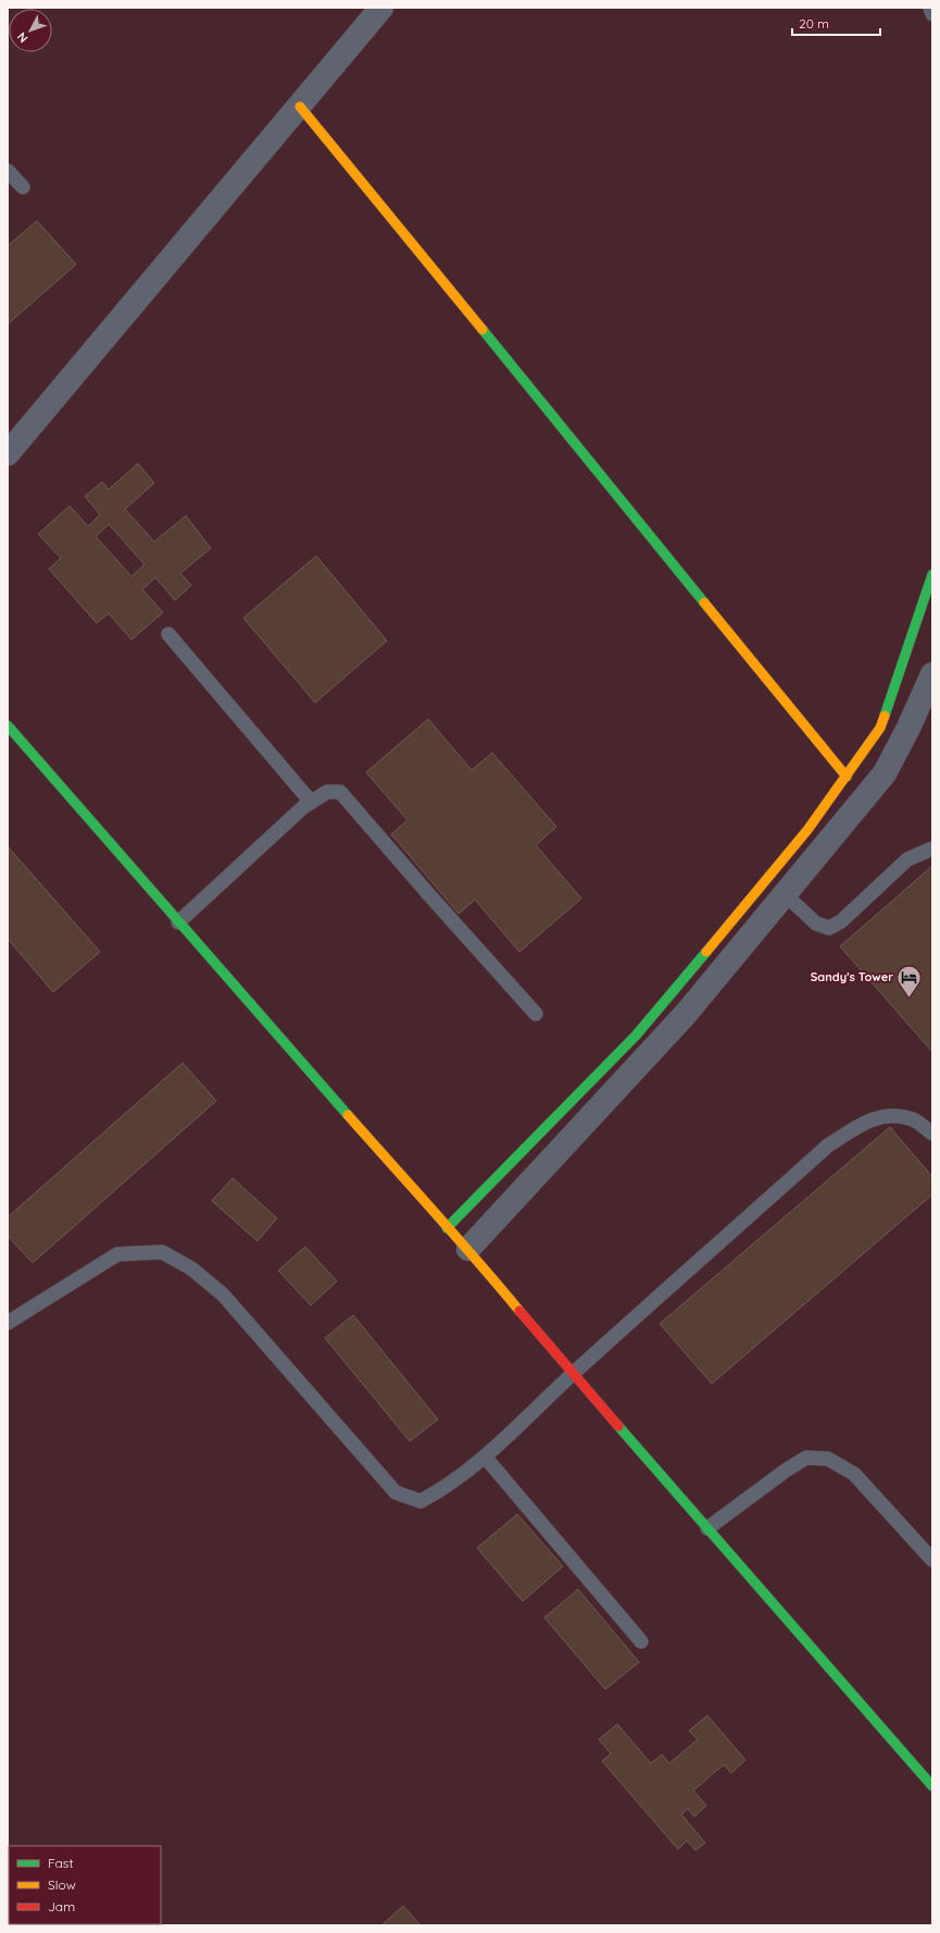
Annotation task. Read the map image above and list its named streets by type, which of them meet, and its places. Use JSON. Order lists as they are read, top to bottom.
{
  "places": {
    "hotel": ["Sandy's Tower"]
  },
  "legend": ["Fast", "Slow", "Jam"],
  "scale_bar": "20 m",
  "north": "bottom left"
}
